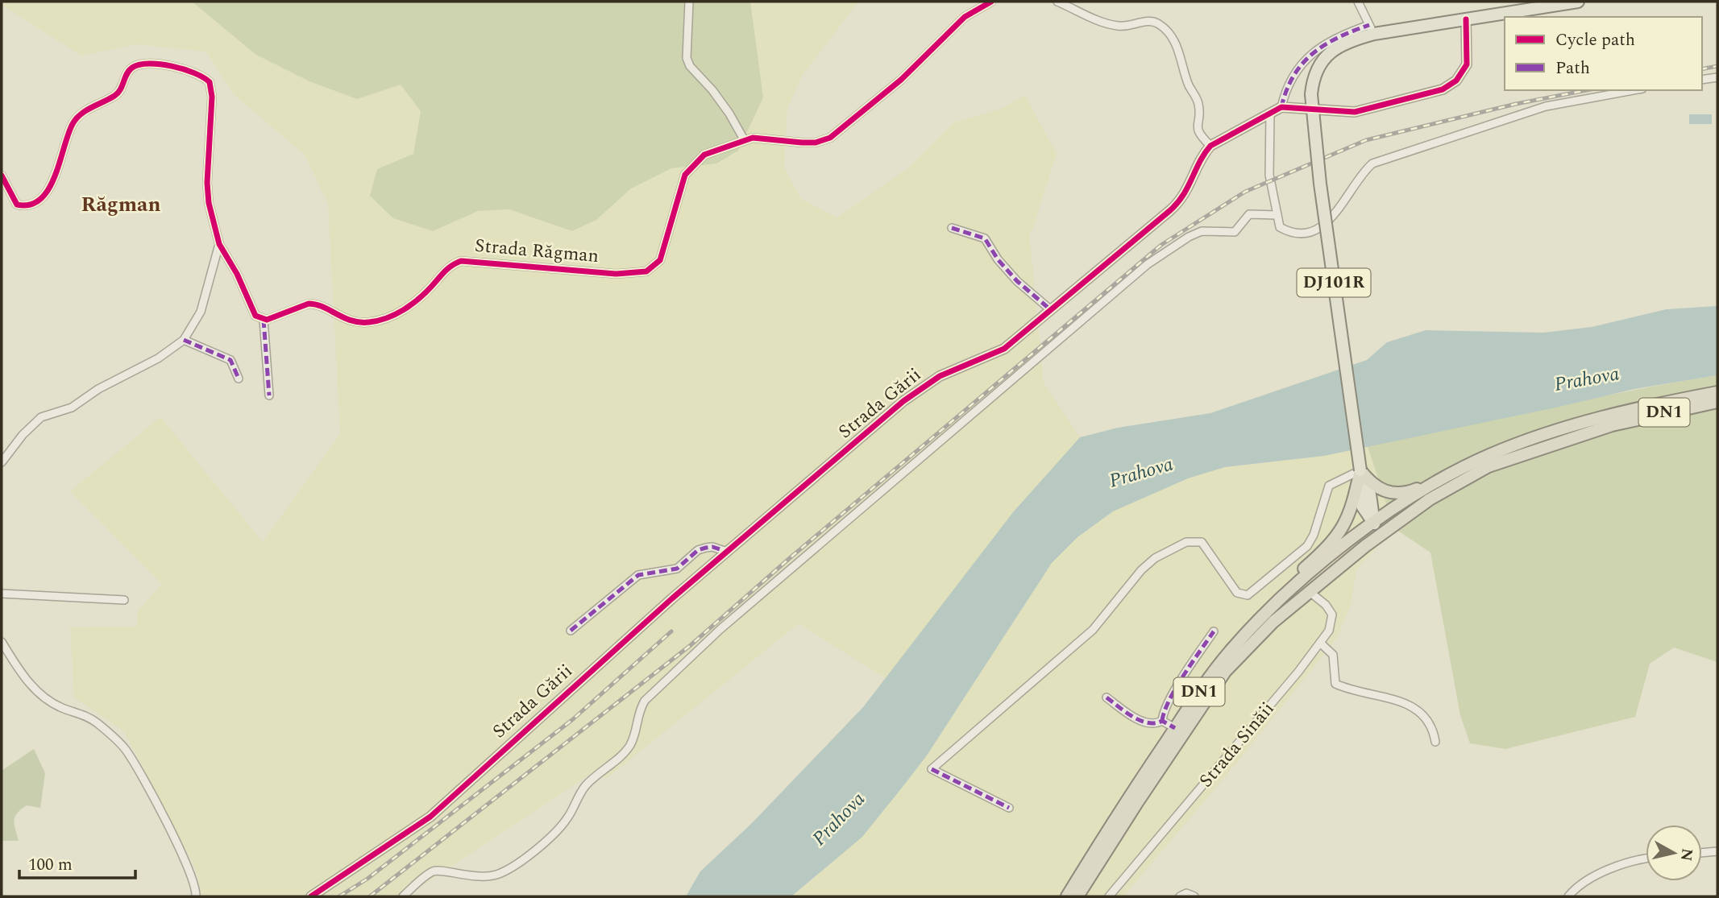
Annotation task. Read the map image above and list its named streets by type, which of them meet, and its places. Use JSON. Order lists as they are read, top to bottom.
{
  "streets": {
    "highway": ["DN1"],
    "main road": ["DJ101R"],
    "street": ["Strada Răgman", "Strada Gării", "Strada Sinăii"]
  },
  "crossings": [
    ["DJ101R", "DN1"],
    ["DN1", "Strada Sinăii"]
  ],
  "districts": ["Răgman"],
  "water": ["Prahova"],
  "legend": ["Cycle path", "Path"],
  "scale_bar": "100 m",
  "north": "right"
}
